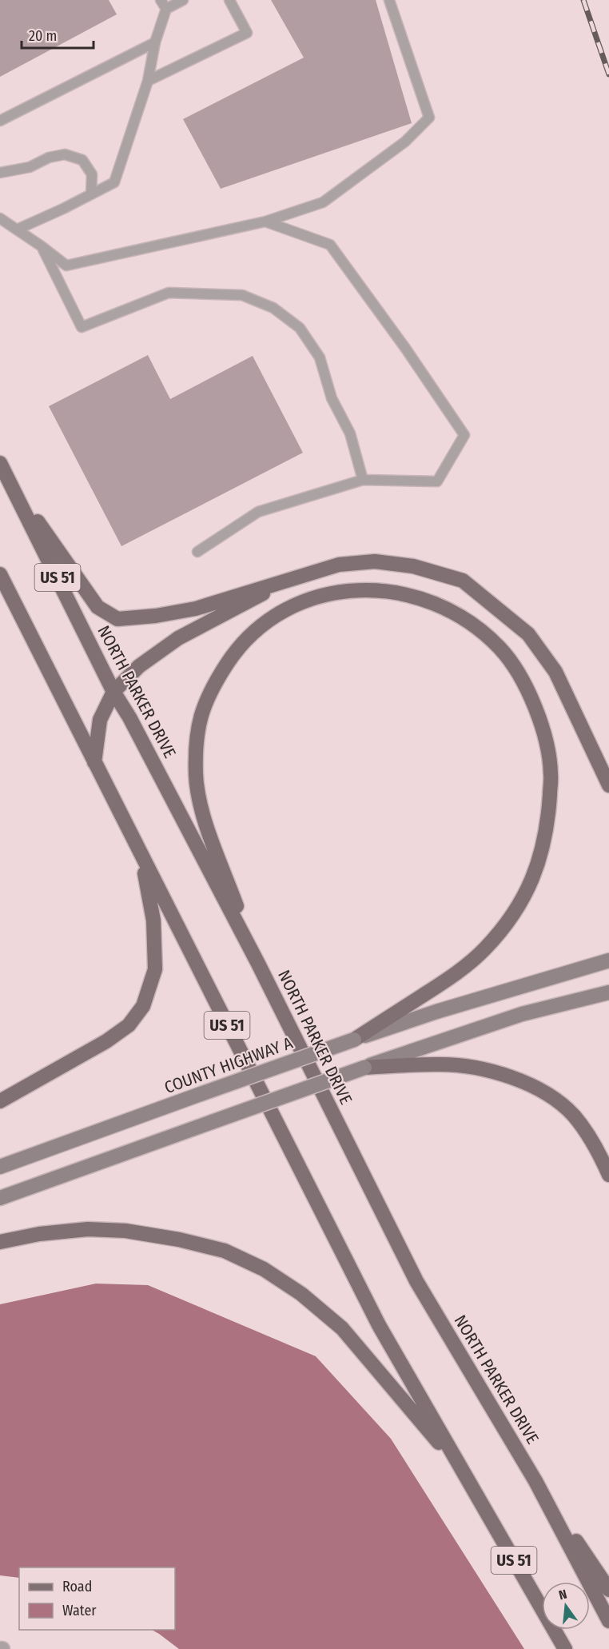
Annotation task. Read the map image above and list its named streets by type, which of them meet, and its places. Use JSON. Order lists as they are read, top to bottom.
{
  "streets": {
    "main road": ["US 51", "NORTH PARKER DRIVE", "COUNTY HIGHWAY A"]
  },
  "legend": ["Road", "Water"],
  "scale_bar": "20 m",
  "north": "top"
}
